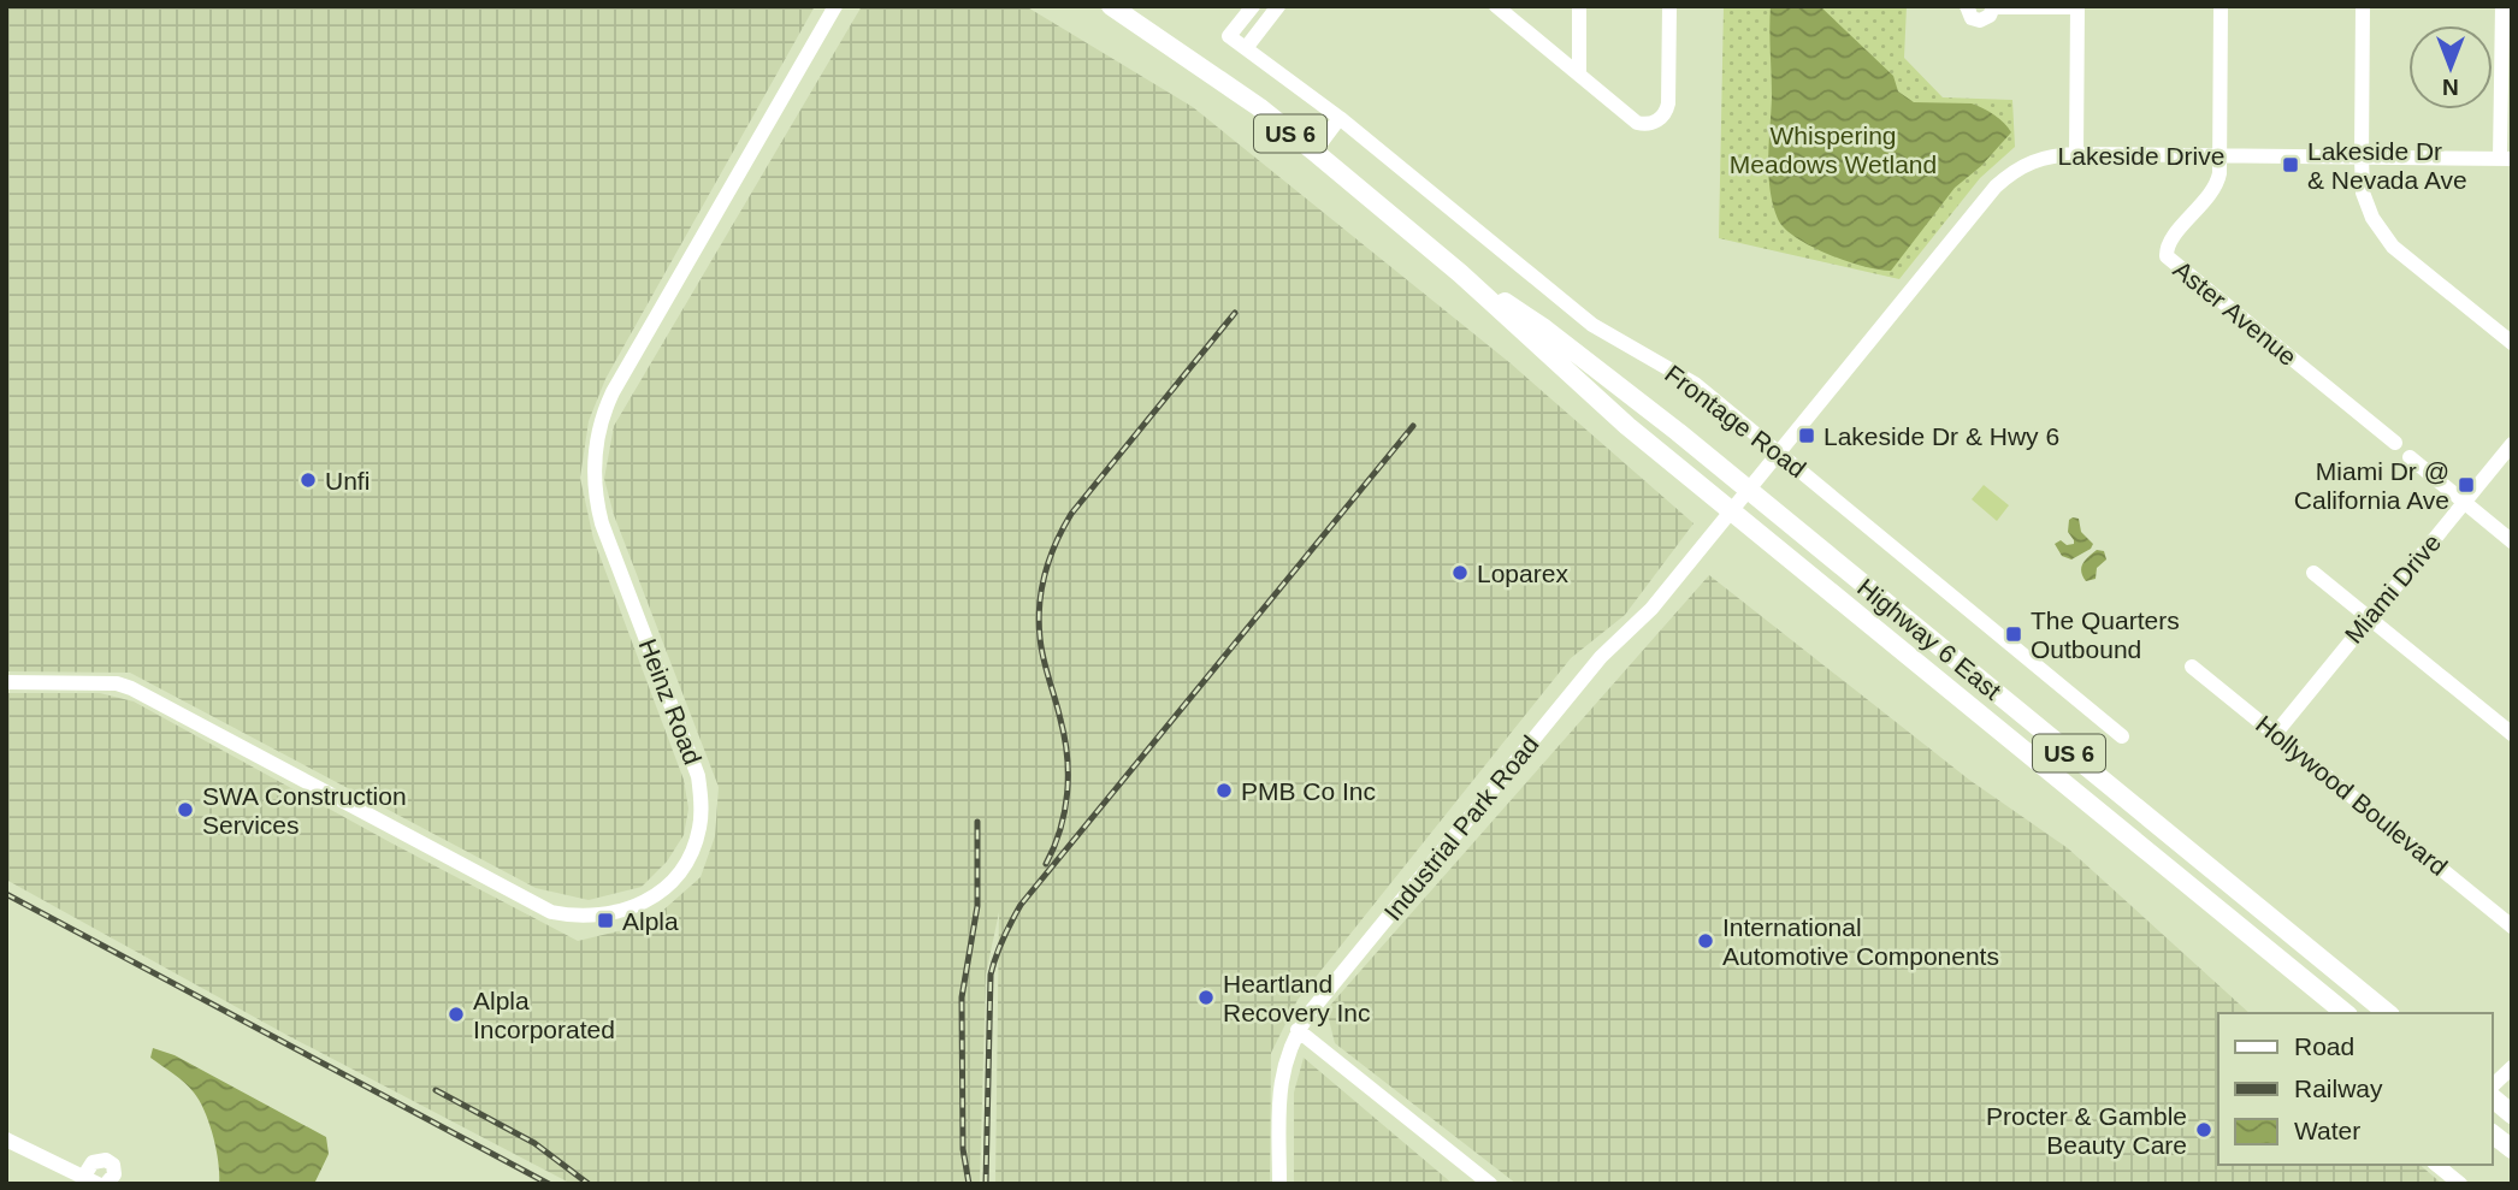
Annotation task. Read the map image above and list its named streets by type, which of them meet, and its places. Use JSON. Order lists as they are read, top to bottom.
{
  "streets": {
    "main road": ["US 6", "Highway 6 East"],
    "street": [
      "Lakeside Drive",
      "Aster Avenue",
      "Frontage Road",
      "Miami Drive",
      "Heinz Road",
      "Hollywood Boulevard",
      "Industrial Park Road"
    ]
  },
  "crossings": [
    ["Lakeside Drive", "Aster Avenue"],
    ["Lakeside Drive", "Frontage Road"],
    ["Lakeside Drive", "Highway 6 East"],
    ["Lakeside Drive", "Industrial Park Road"],
    ["Miami Drive", "Hollywood Boulevard"],
    ["Highway 6 East", "Industrial Park Road"]
  ],
  "parks": ["Whispering Meadows Wetland"],
  "places": {
    "transit": [
      "Lakeside Dr & Nevada Ave",
      "Lakeside Dr & Hwy 6",
      "Miami Dr @ California Ave",
      "The Quarters Outbound",
      "Alpla"
    ],
    "other": [
      "Unfi",
      "Loparex",
      "PMB Co Inc",
      "SWA Construction Services",
      "International Automotive Components",
      "Heartland Recovery Inc",
      "Alpla Incorporated",
      "Procter & Gamble Beauty Care"
    ]
  },
  "legend": ["Road", "Railway", "Water"],
  "north": "bottom"
}
